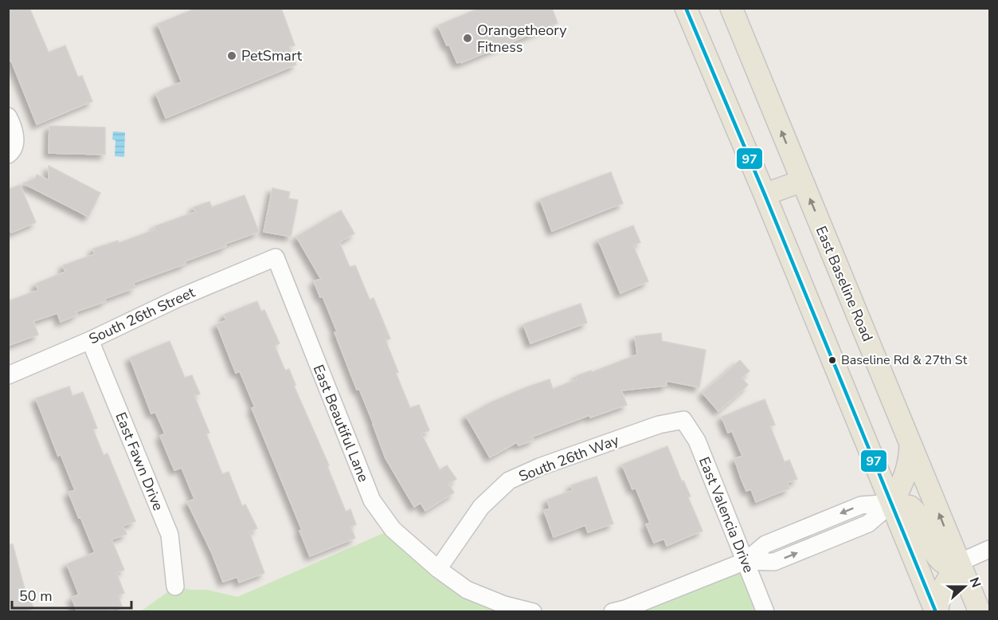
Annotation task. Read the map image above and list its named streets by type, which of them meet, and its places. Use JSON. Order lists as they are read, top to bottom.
{
  "streets": {
    "main road": ["East Baseline Road"],
    "street": [
      "South 26th Street",
      "East Beautiful Lane",
      "South 26th Way",
      "East Fawn Drive",
      "East Valencia Drive"
    ]
  },
  "crossings": [
    ["South 26th Street", "East Beautiful Lane"],
    ["South 26th Street", "East Fawn Drive"],
    ["East Beautiful Lane", "South 26th Way"],
    ["South 26th Way", "East Valencia Drive"]
  ],
  "places": ["Orangetheory Fitness", "PetSmart", "Baseline Rd & 27th St"],
  "lines": ["transit line 97"],
  "scale_bar": "50 m",
  "north": "right"
}
